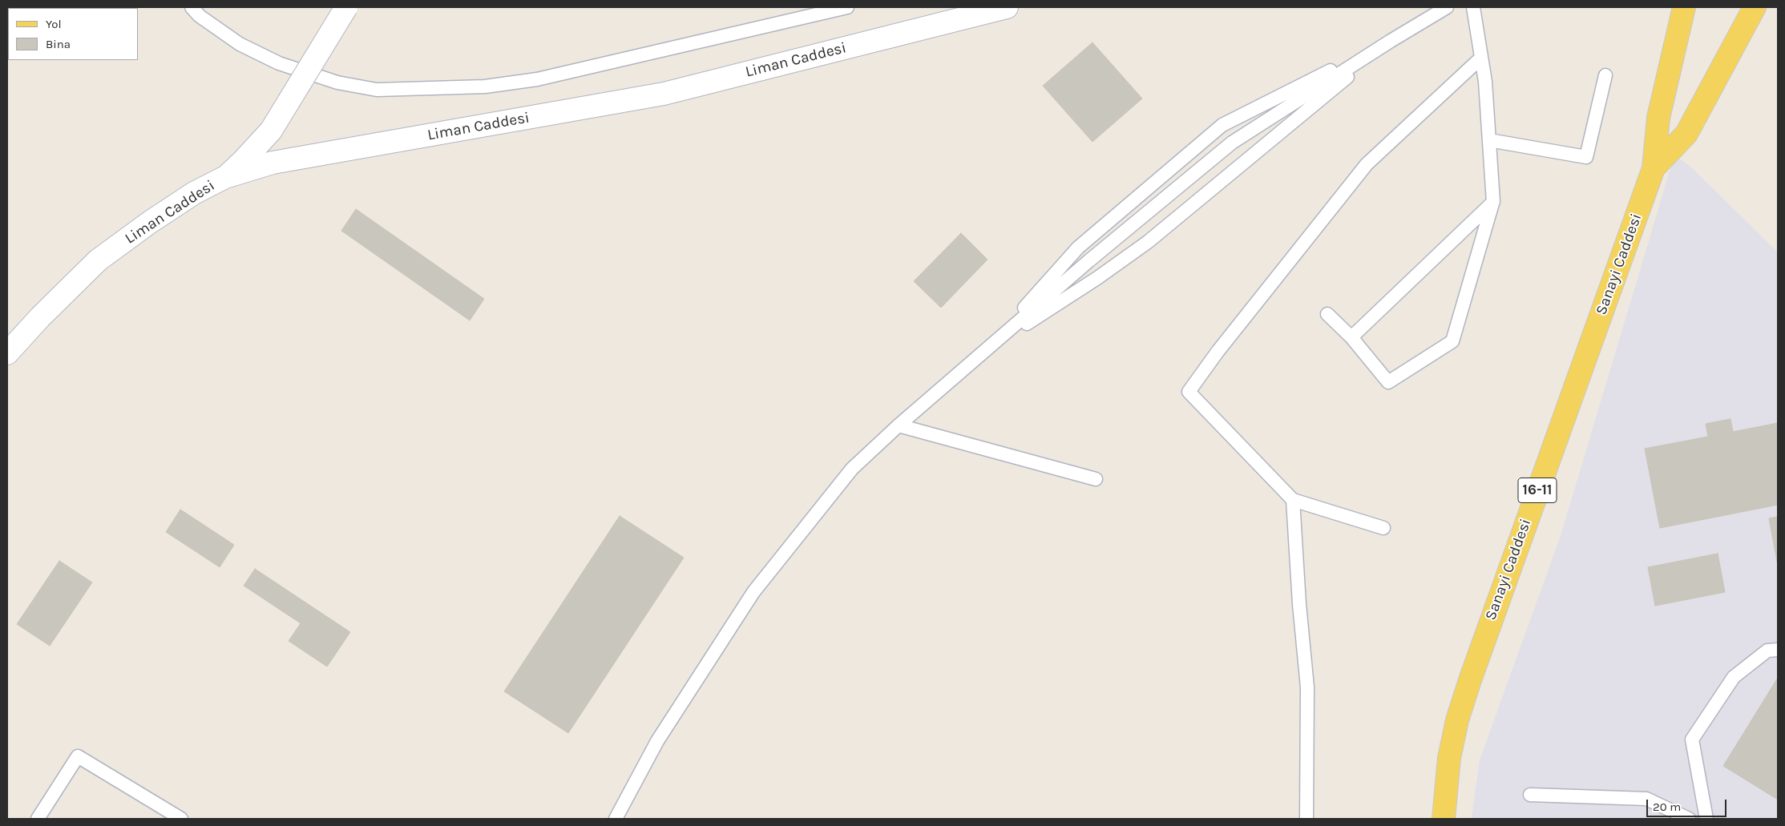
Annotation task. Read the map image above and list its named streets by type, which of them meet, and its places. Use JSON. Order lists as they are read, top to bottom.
{
  "streets": {
    "main road": ["Sanayi Caddesi", "16-11"],
    "street": ["Liman Caddesi"]
  },
  "legend": ["Yol", "Bina"],
  "scale_bar": "20 m"
}
